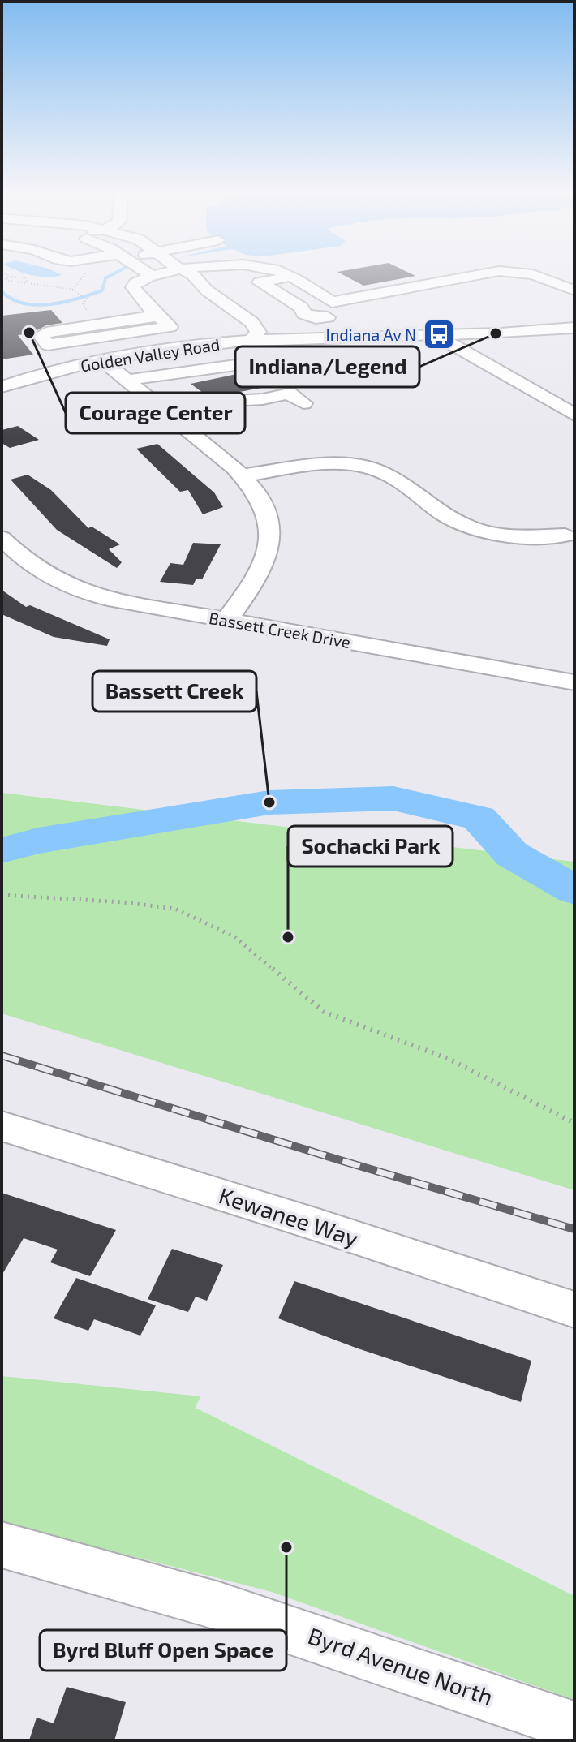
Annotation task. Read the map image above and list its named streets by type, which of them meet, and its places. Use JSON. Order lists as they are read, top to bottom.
{
  "streets": {
    "street": [
      "Golden Valley Road",
      "Bassett Creek Drive",
      "Kewanee Way",
      "Byrd Avenue North"
    ]
  },
  "places": {
    "other": [
      "Courage Center",
      "Indiana/Legend",
      "Bassett Creek",
      "Sochacki Park",
      "Byrd Bluff Open Space"
    ],
    "bus stop": ["Indiana Av N"]
  }
}
